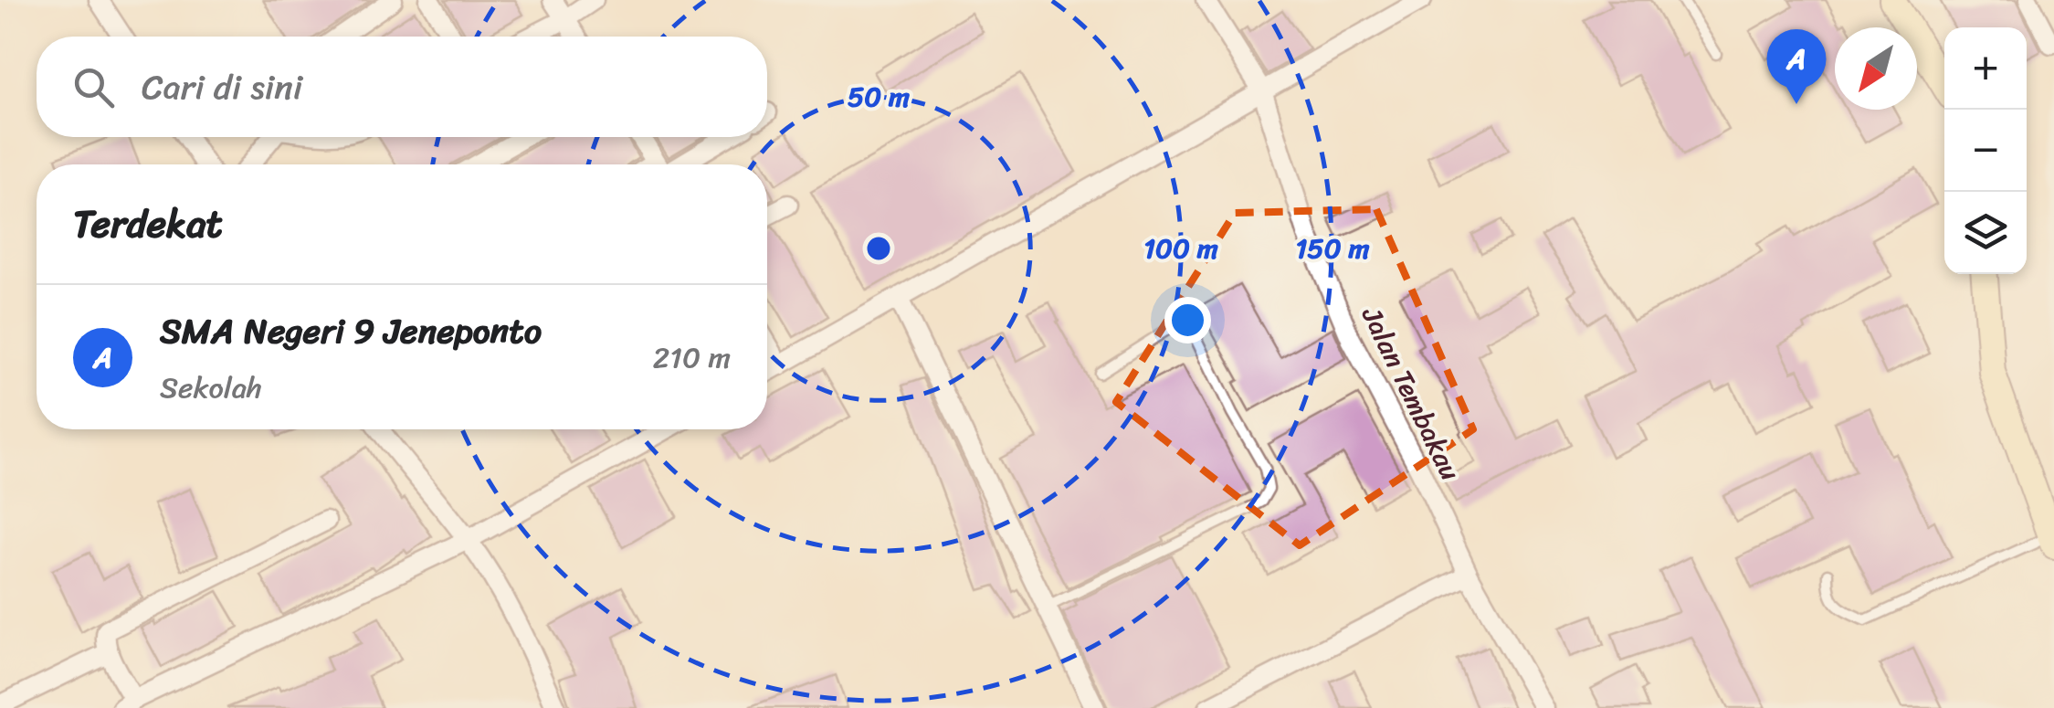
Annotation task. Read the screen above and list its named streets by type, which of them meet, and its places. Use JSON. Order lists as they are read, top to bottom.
{
  "streets": {
    "street": ["Jalan Tembakau"]
  },
  "north": "bottom left",
  "page": {
    "map_buttons": ["+", "−"],
    "pins": "A",
    "search": "Cari di sini",
    "heading": "Terdekat",
    "list": [
      {
        "mark": "A",
        "name": "SMA Negeri 9 Jeneponto",
        "note": "Sekolah",
        "value": "210 m"
      }
    ]
  },
  "rings": ["50 m", "100 m", "150 m"]
}
